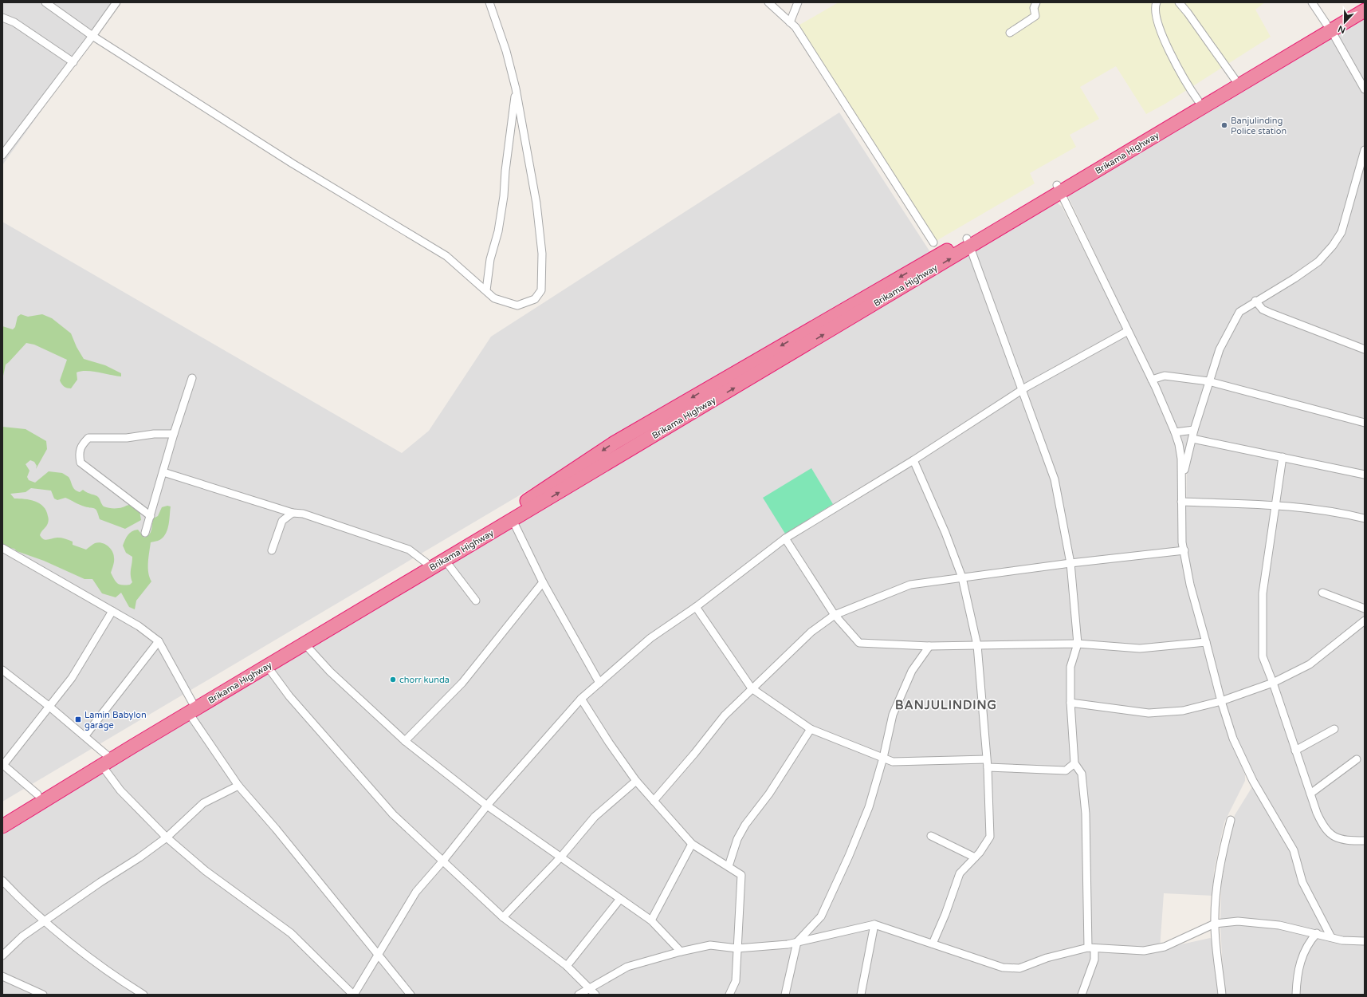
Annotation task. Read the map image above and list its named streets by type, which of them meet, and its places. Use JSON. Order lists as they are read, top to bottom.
{
  "streets": {
    "highway": ["Brikama Highway"]
  },
  "districts": ["BANJULINDING"],
  "places": {
    "other": ["Banjulinding Police station", "chorr kunda"],
    "transit": ["Lamin Babylon garage"]
  },
  "north": "bottom"
}
